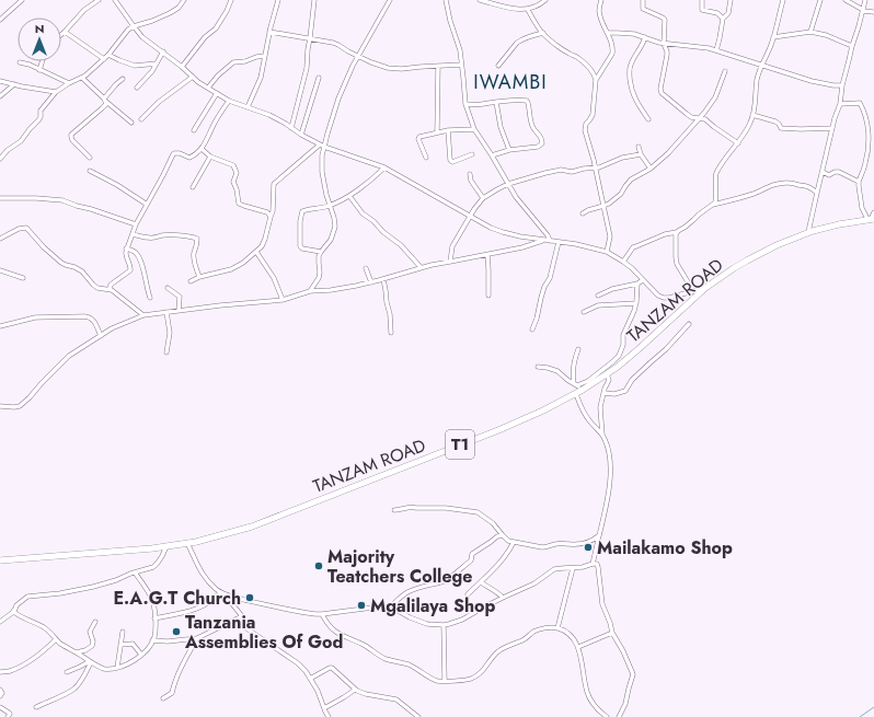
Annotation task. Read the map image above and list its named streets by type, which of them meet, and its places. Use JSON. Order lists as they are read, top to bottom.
{
  "streets": {
    "highway": ["TANZAM ROAD", "T1"]
  },
  "districts": ["IWAMBI"],
  "places": [
    "Mailakamo Shop",
    "Majority Teatchers College",
    "E.A.G.T Church",
    "Mgalilaya Shop",
    "Tanzania Assemblies Of God"
  ],
  "north": "top"
}
